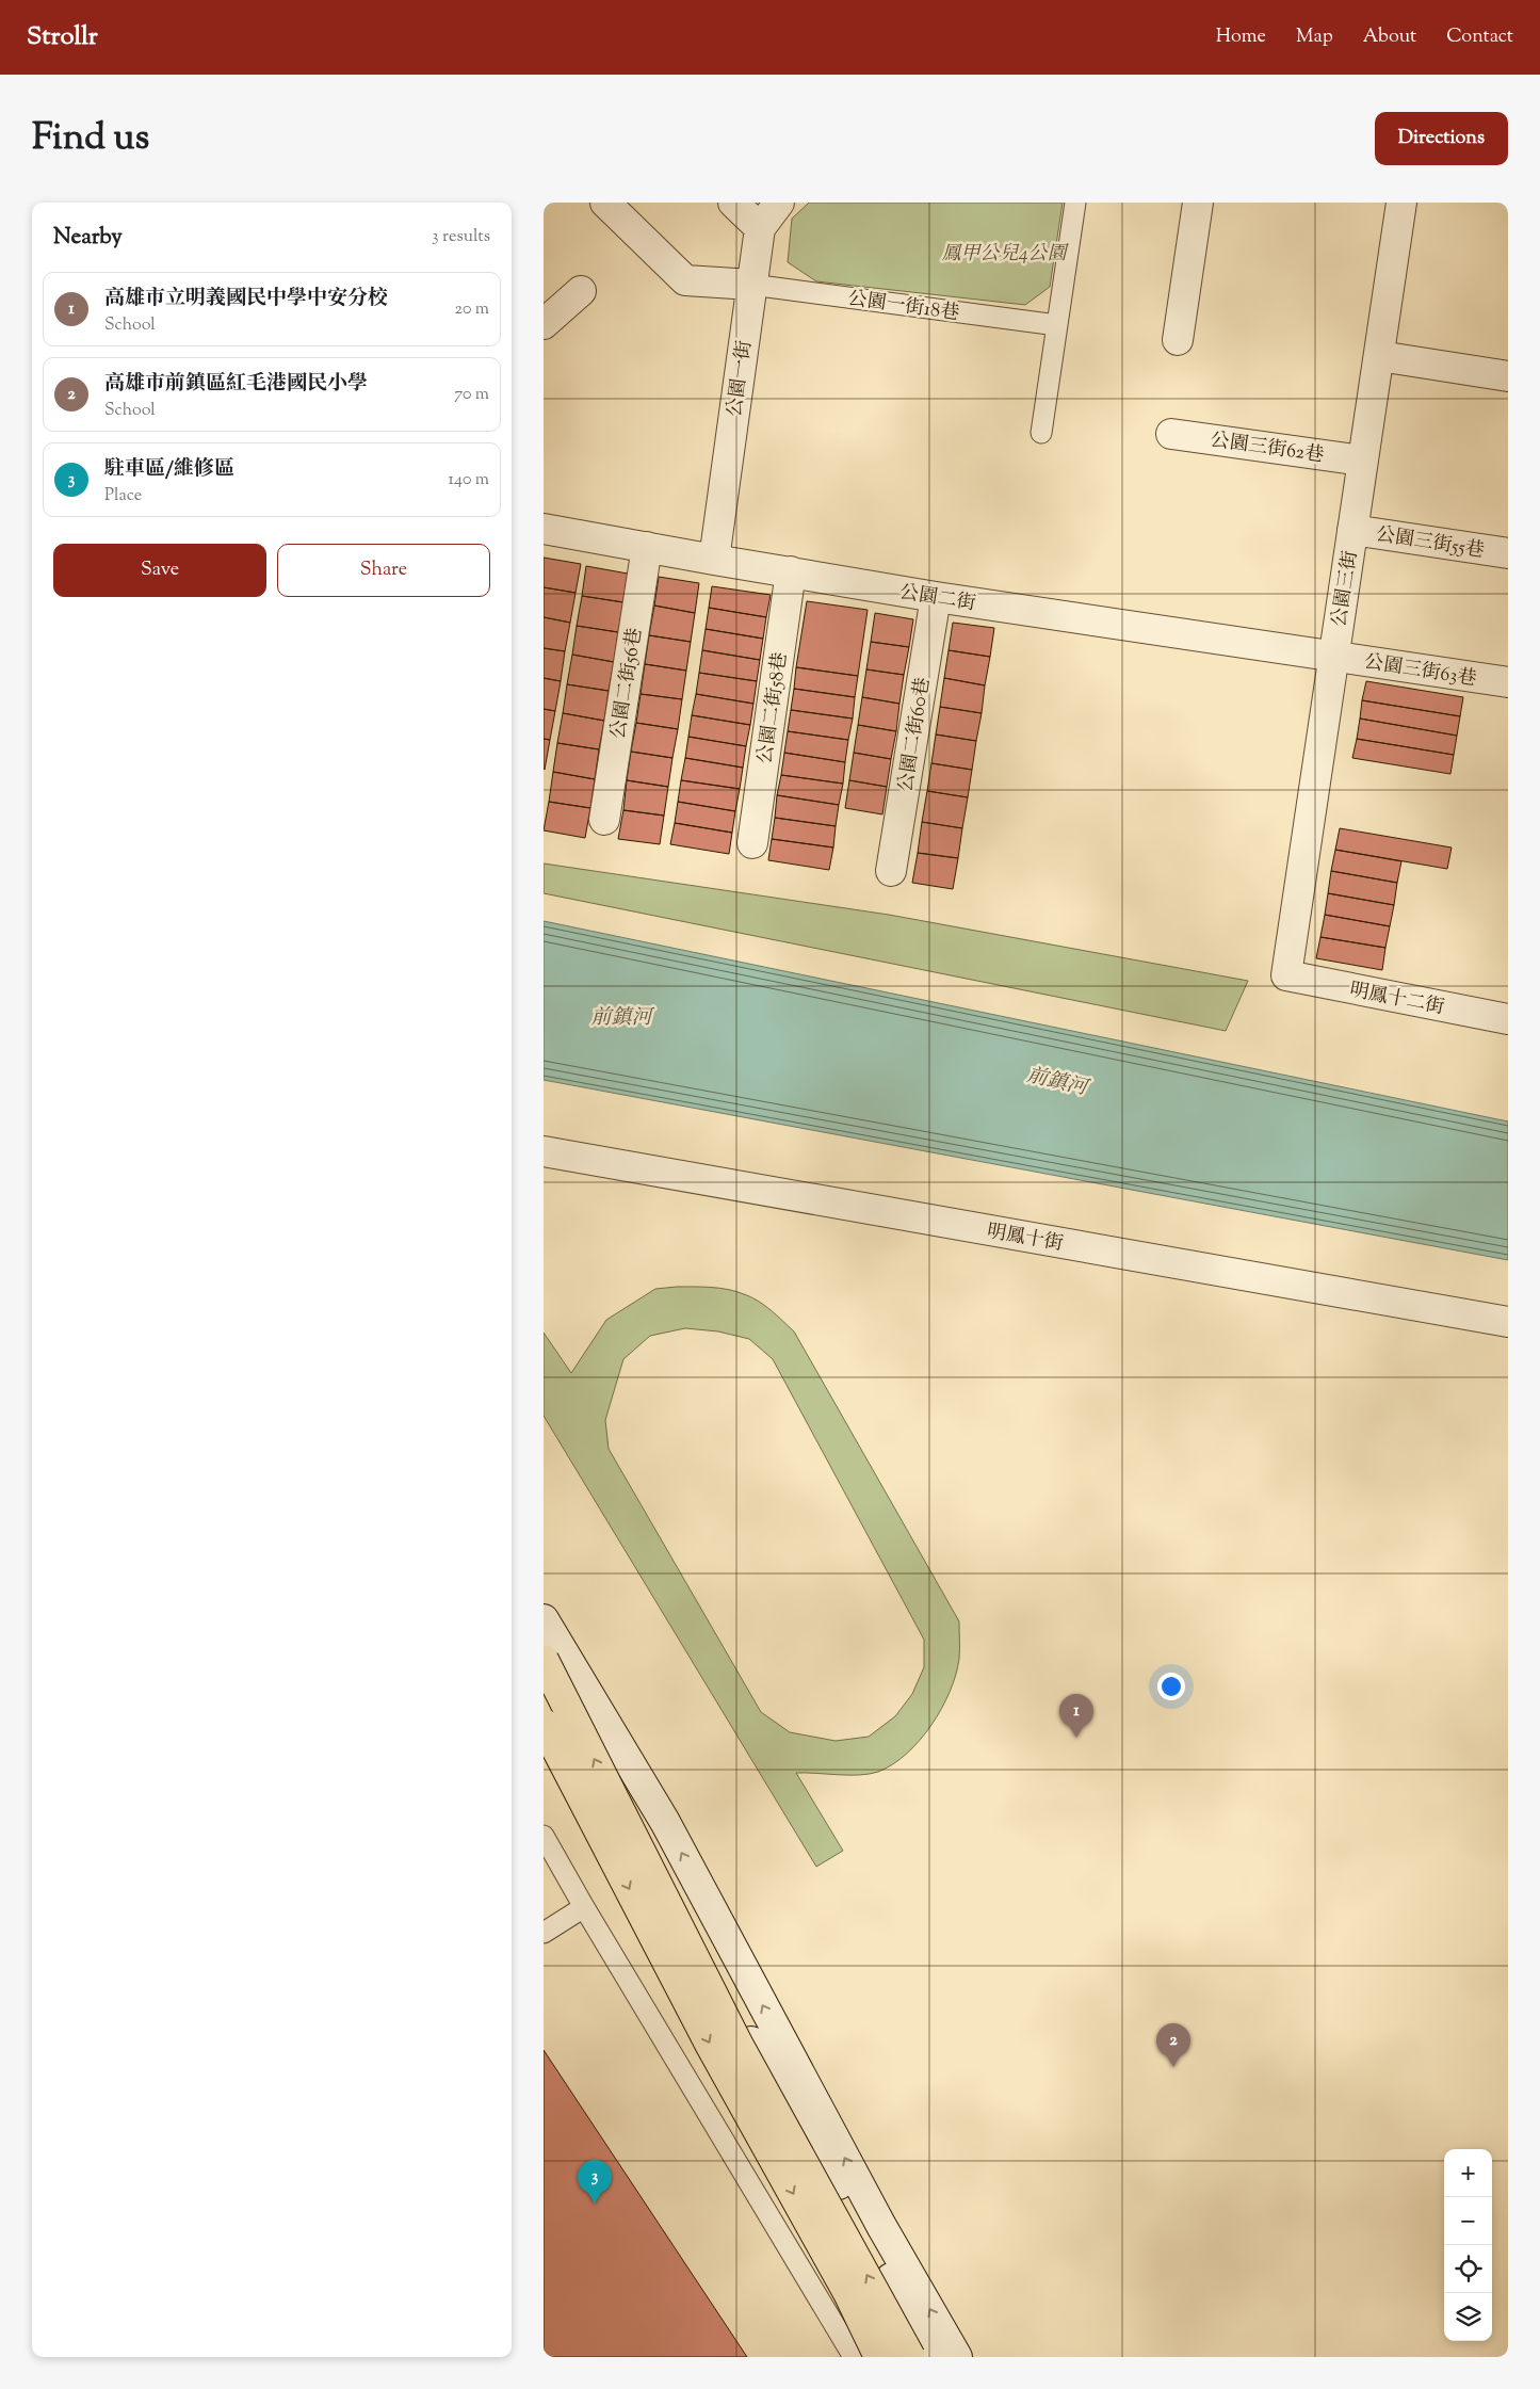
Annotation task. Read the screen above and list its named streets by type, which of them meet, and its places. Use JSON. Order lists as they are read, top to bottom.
{
  "streets": {
    "street": [
      "公園一街",
      "公園三街62巷",
      "公園三街55巷",
      "公園三街",
      "公園二街",
      "公園三街63巷",
      "公園二街56巷",
      "公園二街58巷",
      "公園二街60巷",
      "明鳳十二街",
      "明鳳十街"
    ],
    "lane": ["公園一街18巷"]
  },
  "crossings": [
    ["公園一街18巷", "公園一街"],
    ["公園一街", "公園二街"],
    ["公園三街62巷", "公園三街"],
    ["公園三街55巷", "公園三街"],
    ["公園三街", "公園二街"],
    ["公園三街", "公園三街63巷"],
    ["公園三街", "明鳳十二街"],
    ["公園二街", "公園三街63巷"],
    ["公園二街", "公園二街56巷"],
    ["公園二街", "公園二街58巷"],
    ["公園二街", "公園二街60巷"]
  ],
  "water": ["前鎮河"],
  "parks": ["鳳甲公兒4公園"],
  "page": {
    "header": "Strollr",
    "nav": [
      "Home",
      "Map",
      "About",
      "Contact"
    ],
    "title": "Find us",
    "buttons": [
      "Directions",
      ["Save", "Share"]
    ],
    "heading": ["Nearby", "3 results"],
    "list": [
      {
        "mark": "1",
        "name": "高雄市立明義國民中學中安分校",
        "note": "School",
        "value": "20 m"
      },
      {
        "mark": "2",
        "name": "高雄市前鎮區紅毛港國民小學",
        "note": "School",
        "value": "70 m"
      },
      {
        "mark": "3",
        "name": "駐車區/維修區",
        "note": "Place",
        "value": "140 m"
      }
    ],
    "pins": ["1", "2", "3"],
    "map_buttons": ["+", "−"]
  }
}
